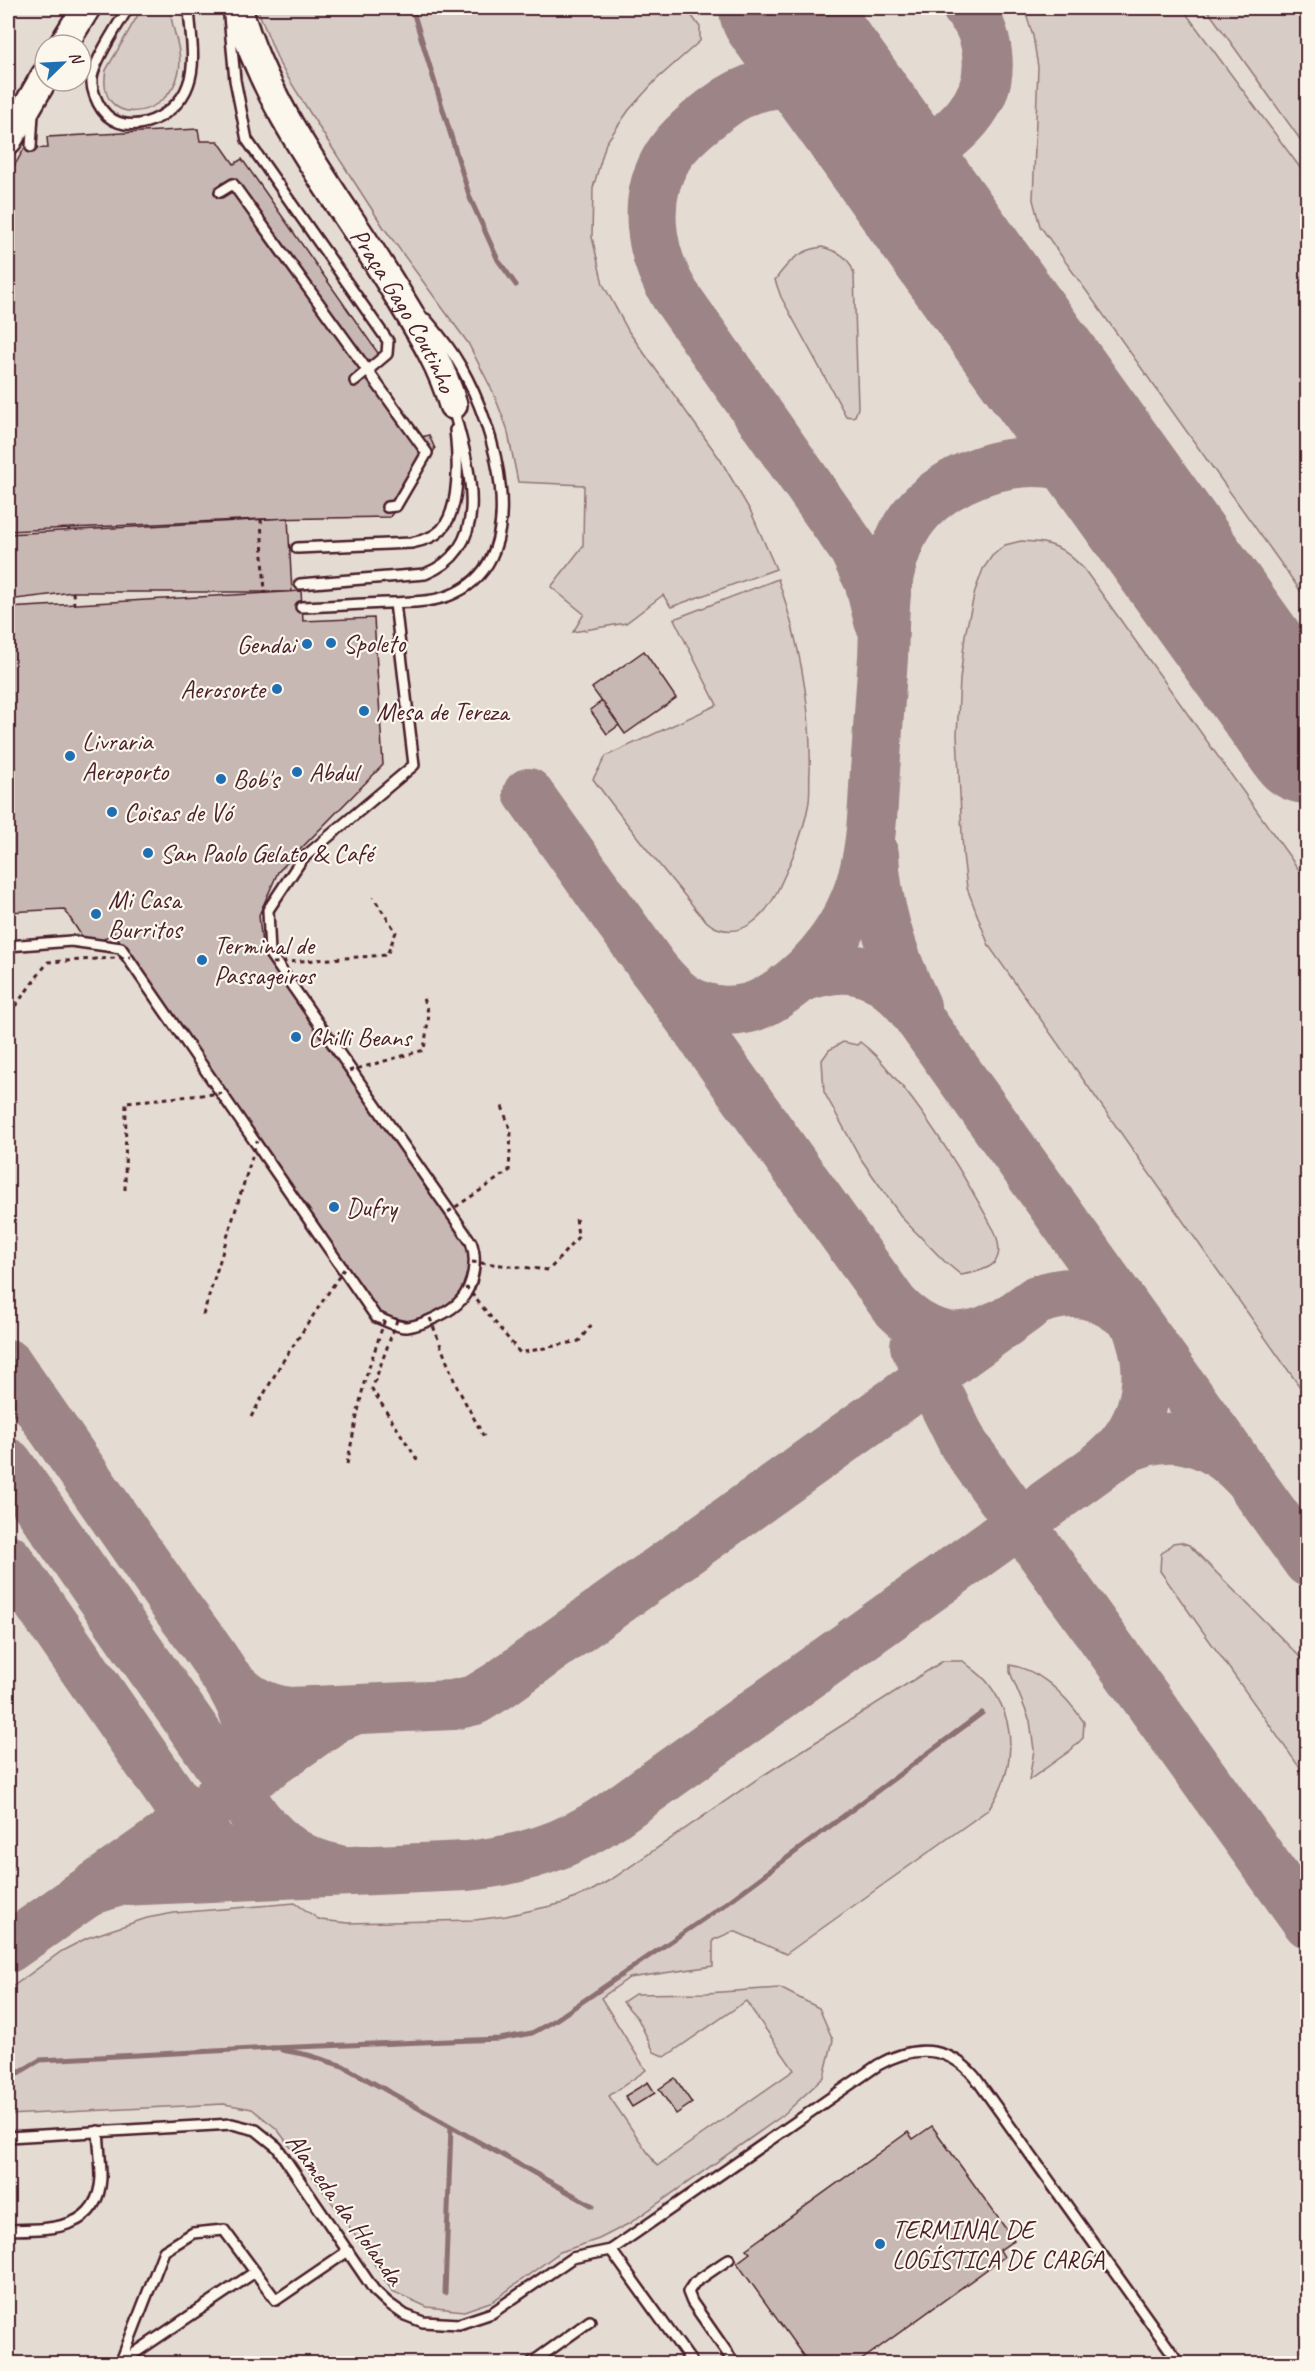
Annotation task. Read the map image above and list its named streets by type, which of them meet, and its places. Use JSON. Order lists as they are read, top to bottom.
{
  "streets": {
    "main road": ["Praça Gago Coutinho"],
    "lane": ["Alameda da Holanda"]
  },
  "places": [
    "Spoleto",
    "Gendai",
    "Aerosorte",
    "Mesa de Tereza",
    "Livraria Aeroporto",
    "Abdul",
    "Bob's",
    "Coisas de Vó",
    "San Paolo Gelato & Café",
    "Mi Casa Burritos",
    "Terminal de Passageiros",
    "Chilli Beans",
    "Dufry",
    "TERMINAL DE LOGÍSTICA DE CARGA"
  ],
  "north": "top right"
}
